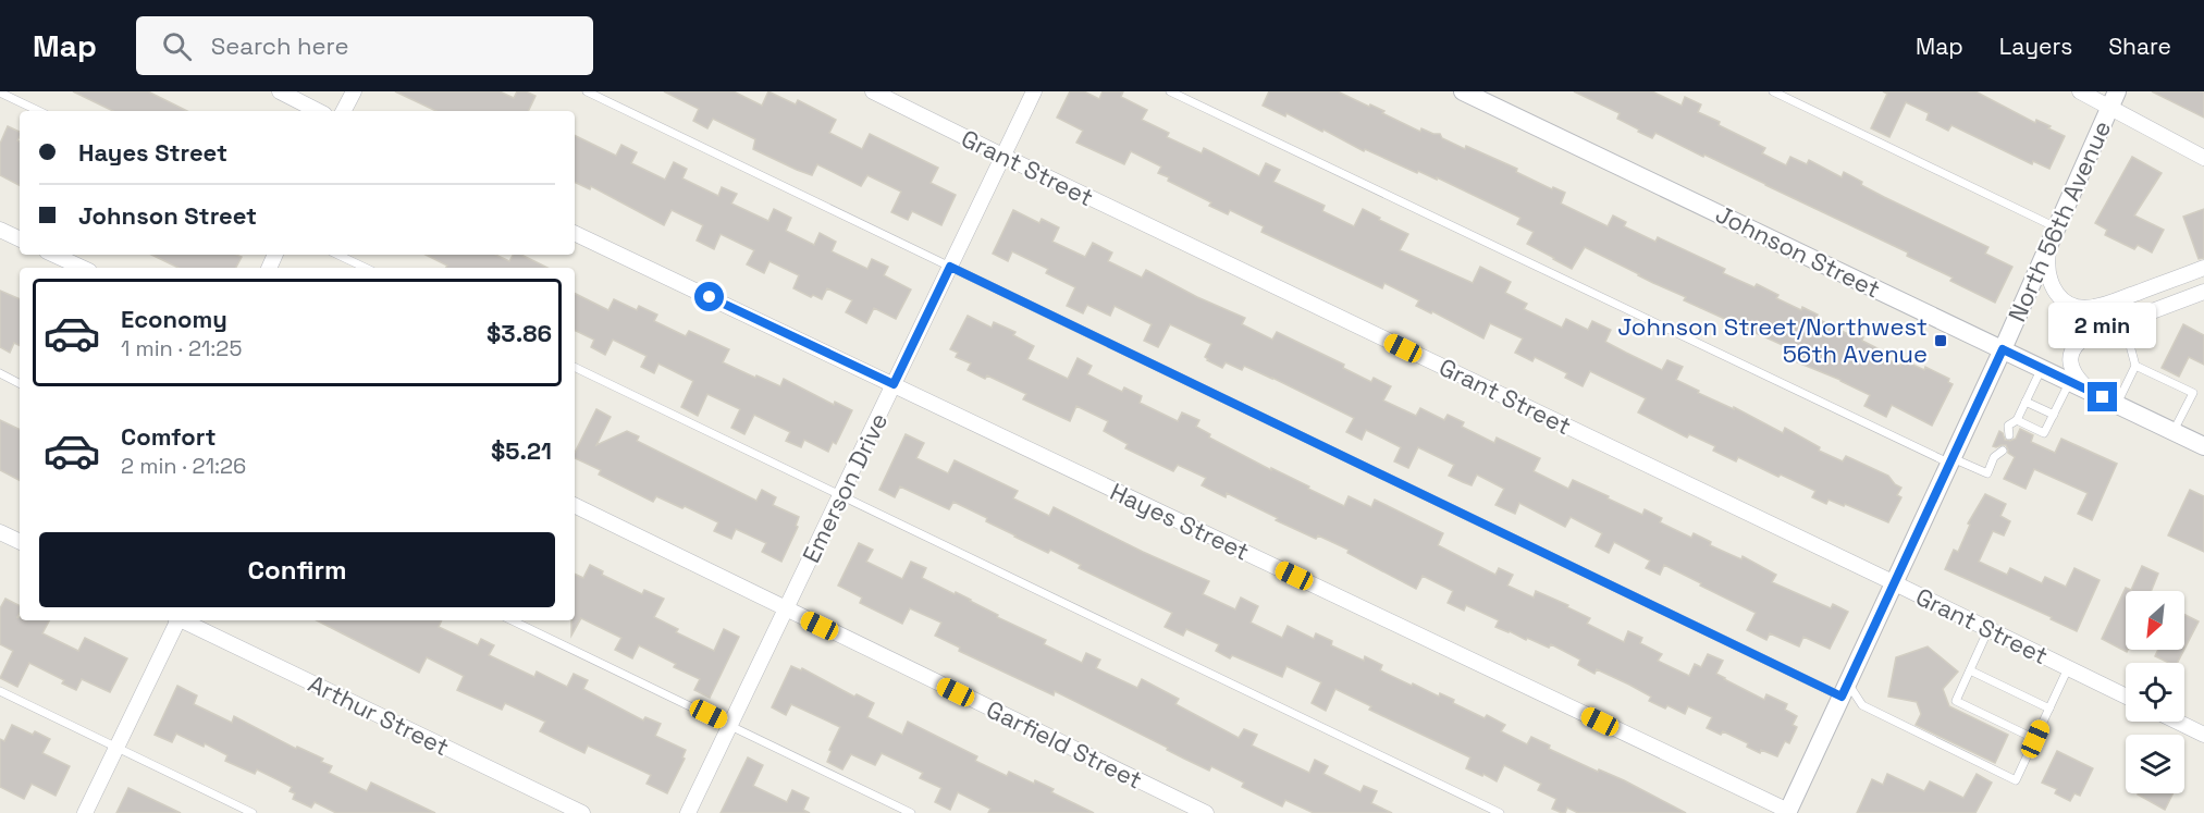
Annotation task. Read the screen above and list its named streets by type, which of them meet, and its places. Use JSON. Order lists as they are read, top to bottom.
{
  "streets": {
    "street": [
      "Grant Street",
      "North 56th Avenue",
      "Johnson Street",
      "Emerson Drive",
      "Hayes Street",
      "Arthur Street",
      "Garfield Street"
    ]
  },
  "crossings": [
    ["Grant Street", "North 56th Avenue"],
    ["Grant Street", "Emerson Drive"],
    ["North 56th Avenue", "Johnson Street"],
    ["North 56th Avenue", "Hayes Street"],
    ["Emerson Drive", "Hayes Street"],
    ["Emerson Drive", "Garfield Street"]
  ],
  "places": {
    "transit": ["Johnson Street/Northwest 56th Avenue"]
  },
  "north": "bottom left",
  "page": {
    "header": "Map",
    "search": "Search here",
    "nav": ["Map", "Layers", "Share"],
    "banner": ["Hayes Street", "Johnson Street"],
    "list": [
      {
        "name": "Economy",
        "note": "1 min · 21:25",
        "value": "$3.86"
      },
      {
        "name": "Comfort",
        "note": "2 min · 21:26",
        "value": "$5.21"
      }
    ],
    "bubble": "2 min",
    "buttons": "Confirm"
  }
}
